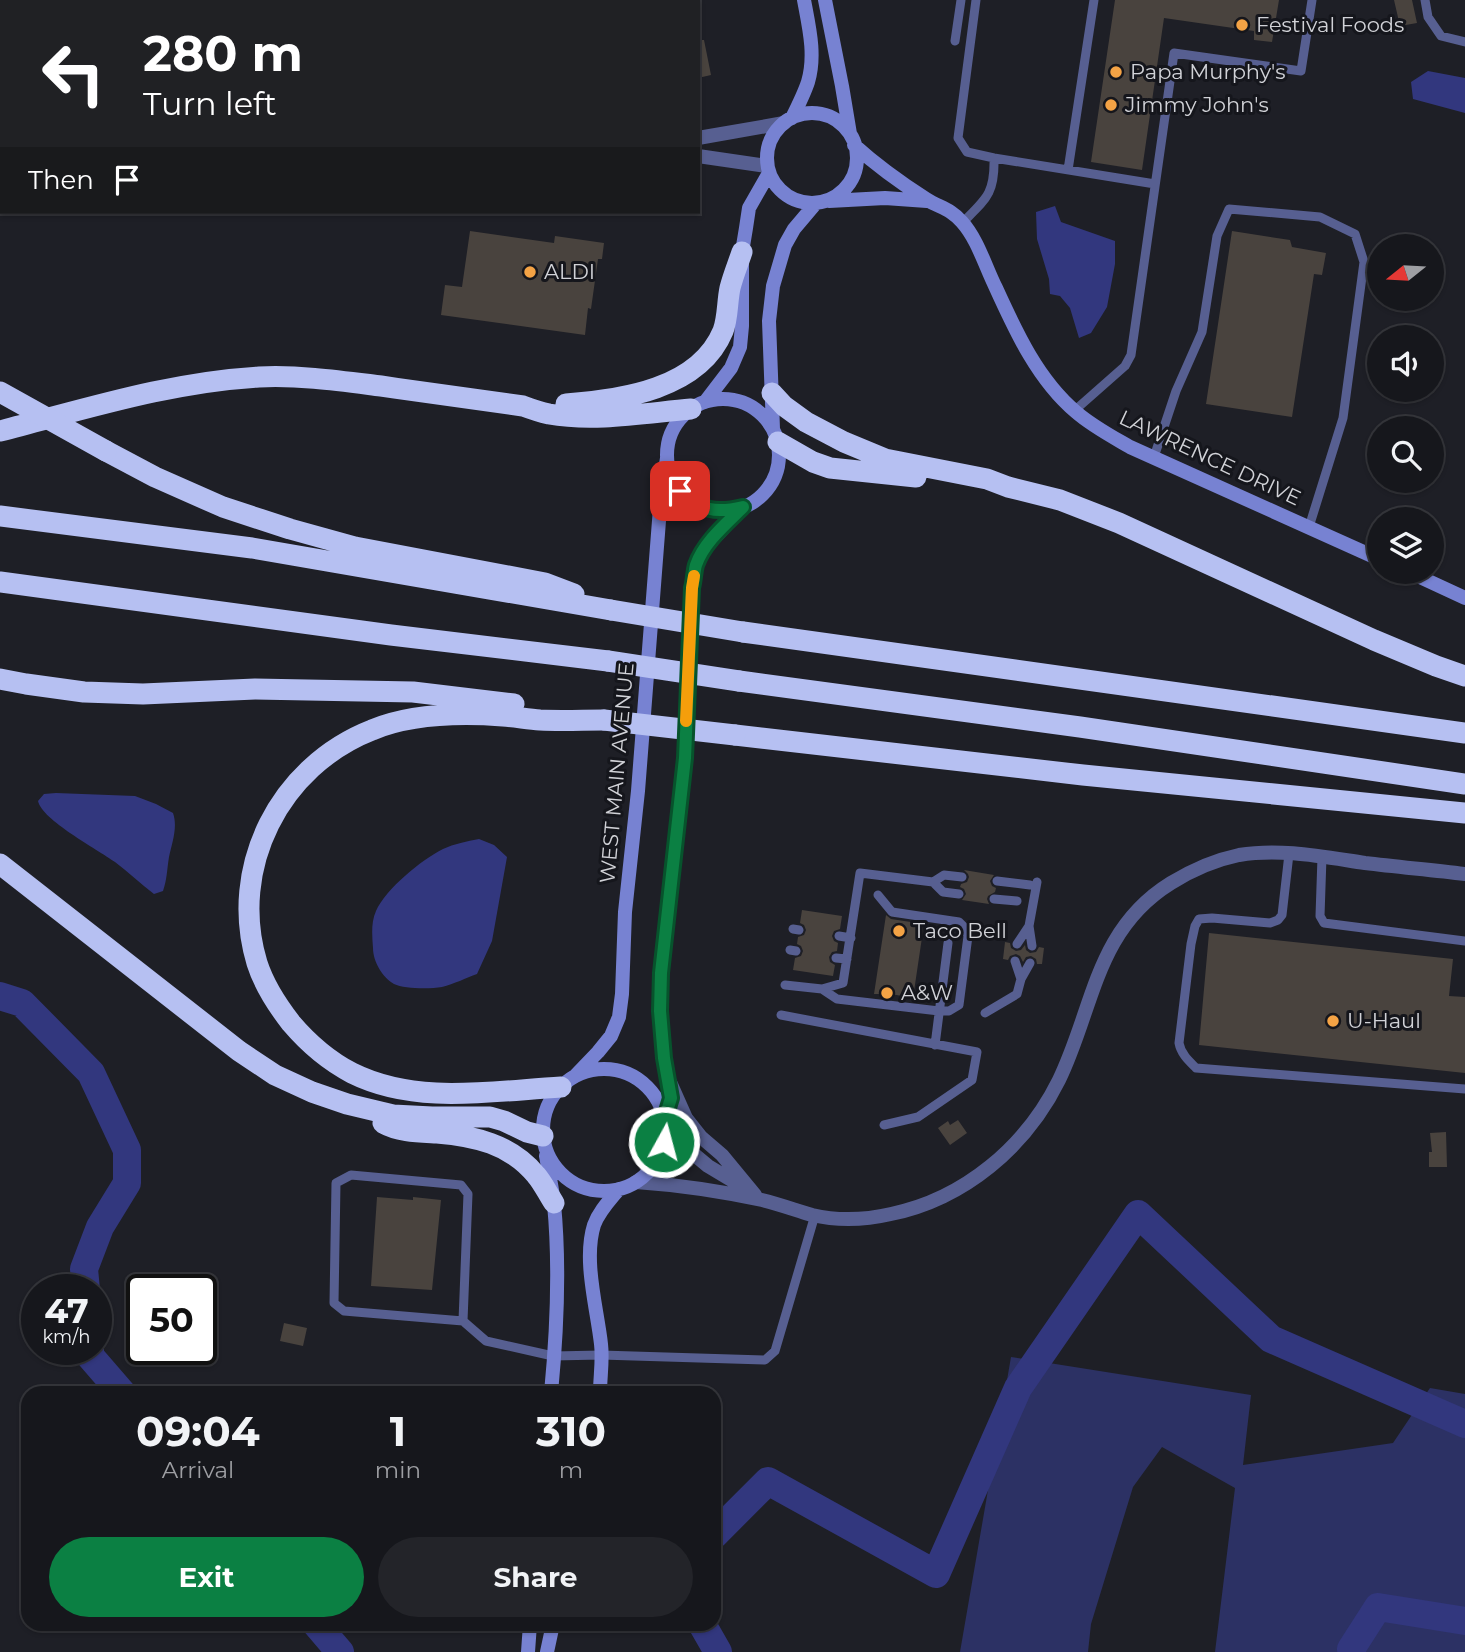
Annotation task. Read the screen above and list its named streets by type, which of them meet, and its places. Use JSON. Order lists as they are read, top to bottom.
{
  "streets": {
    "main road": ["LAWRENCE DRIVE", "WEST MAIN AVENUE"]
  },
  "places": [
    "Festival Foods",
    "Papa Murphy's",
    "Jimmy John's",
    "ALDI",
    "Taco Bell",
    "A&W",
    "U-Haul"
  ],
  "north": "left",
  "page": {
    "turn": ["280 m", "Turn left"],
    "then": "Then",
    "speed": "47 km/h",
    "limit": "50",
    "eta": [
      "09:04",
      "Arrival",
      "1",
      "min",
      "310",
      "m"
    ],
    "buttons": ["Exit", "Share"]
  }
}
